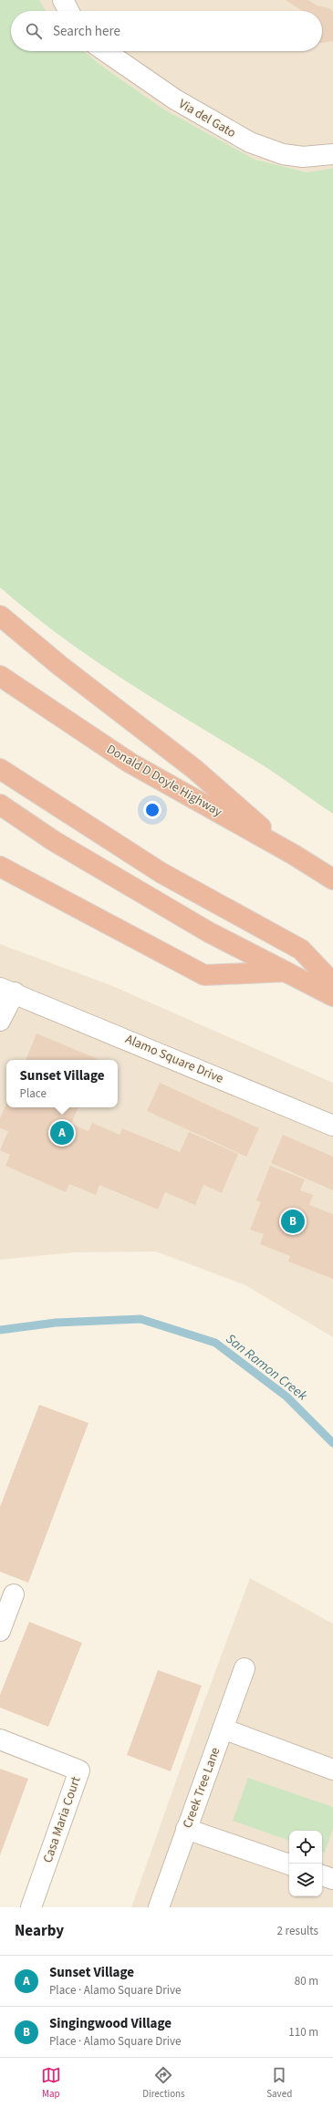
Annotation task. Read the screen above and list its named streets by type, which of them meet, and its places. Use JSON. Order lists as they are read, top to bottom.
{
  "streets": {
    "highway": ["Donald D Doyle Highway"],
    "street": [
      "Via del Gato",
      "Alamo Square Drive",
      "Creek Tree Lane",
      "Casa Maria Court"
    ]
  },
  "water": ["San Ramon Creek"],
  "page": {
    "search": "Search here",
    "popup": ["Sunset Village", "Place"],
    "pins": ["A", "B"],
    "heading": ["Nearby", "2 results"],
    "list": [
      {
        "mark": "A",
        "name": "Sunset Village",
        "note": "Place · Alamo Square Drive",
        "value": "80 m"
      },
      {
        "mark": "B",
        "name": "Singingwood Village",
        "note": "Place · Alamo Square Drive",
        "value": "110 m"
      }
    ],
    "nav": ["Map", "Directions", "Saved"]
  }
}
